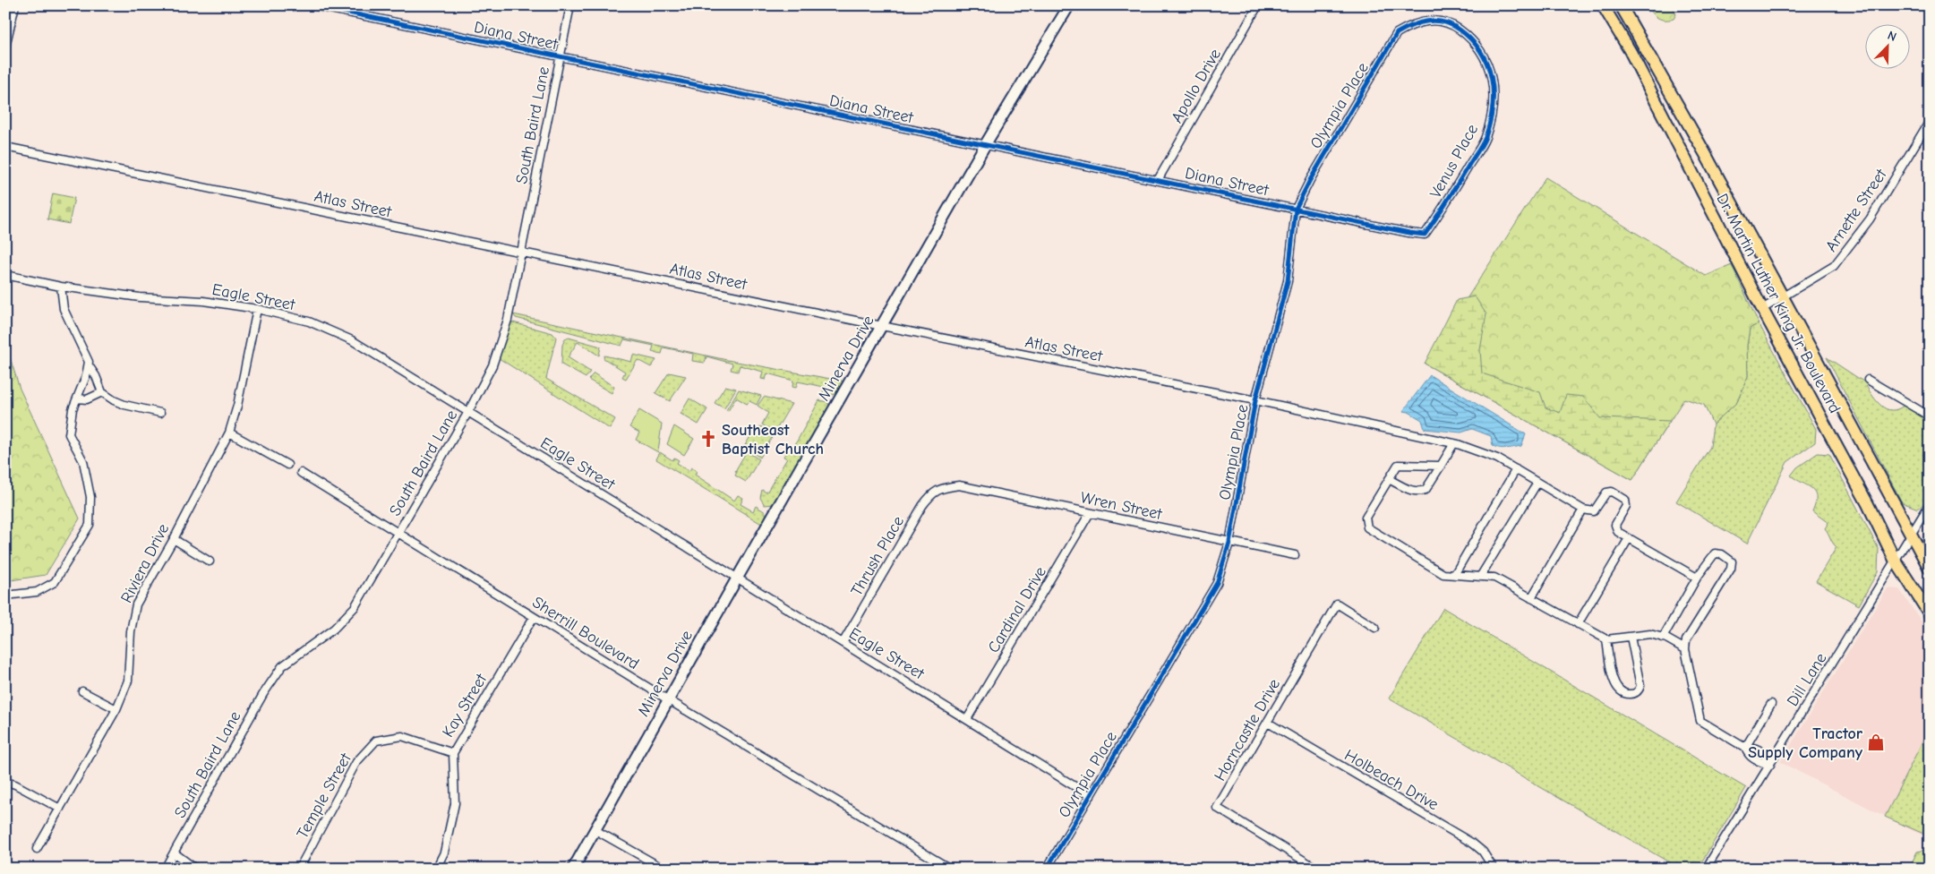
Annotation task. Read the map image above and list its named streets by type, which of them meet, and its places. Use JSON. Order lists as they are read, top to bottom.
{
  "streets": {
    "main road": ["Dr. Martin Luther King Jr. Boulevard"],
    "street": [
      "Diana Street",
      "Apollo Drive",
      "Olympia Place",
      "South Baird Lane",
      "Venus Place",
      "Atlas Street",
      "Arnette Street",
      "Eagle Street",
      "Minerva Drive",
      "Wren Street",
      "Thrush Place",
      "Riviera Drive",
      "Cardinal Drive",
      "Sherrill Boulevard",
      "Dill Lane",
      "Kay Street",
      "Horncastle Drive",
      "Holbeach Drive",
      "Temple Street"
    ]
  },
  "crossings": [
    ["Diana Street", "Apollo Drive"],
    ["Diana Street", "Olympia Place"],
    ["Diana Street", "South Baird Lane"],
    ["Diana Street", "Venus Place"],
    ["Diana Street", "Minerva Drive"],
    ["Olympia Place", "Venus Place"],
    ["Olympia Place", "Atlas Street"],
    ["Olympia Place", "Eagle Street"],
    ["Olympia Place", "Wren Street"],
    ["South Baird Lane", "Atlas Street"],
    ["South Baird Lane", "Eagle Street"],
    ["South Baird Lane", "Sherrill Boulevard"],
    ["Atlas Street", "Minerva Drive"],
    ["Arnette Street", "Dr. Martin Luther King Jr. Boulevard"],
    ["Eagle Street", "Minerva Drive"],
    ["Eagle Street", "Thrush Place"],
    ["Eagle Street", "Riviera Drive"],
    ["Eagle Street", "Cardinal Drive"],
    ["Dr. Martin Luther King Jr. Boulevard", "Dill Lane"],
    ["Minerva Drive", "Sherrill Boulevard"],
    ["Wren Street", "Thrush Place"],
    ["Wren Street", "Cardinal Drive"],
    ["Sherrill Boulevard", "Kay Street"],
    ["Kay Street", "Temple Street"],
    ["Horncastle Drive", "Holbeach Drive"]
  ],
  "places": {
    "church": ["Southeast Baptist Church"],
    "shop": ["Tractor Supply Company"]
  },
  "north": "top right"
}
